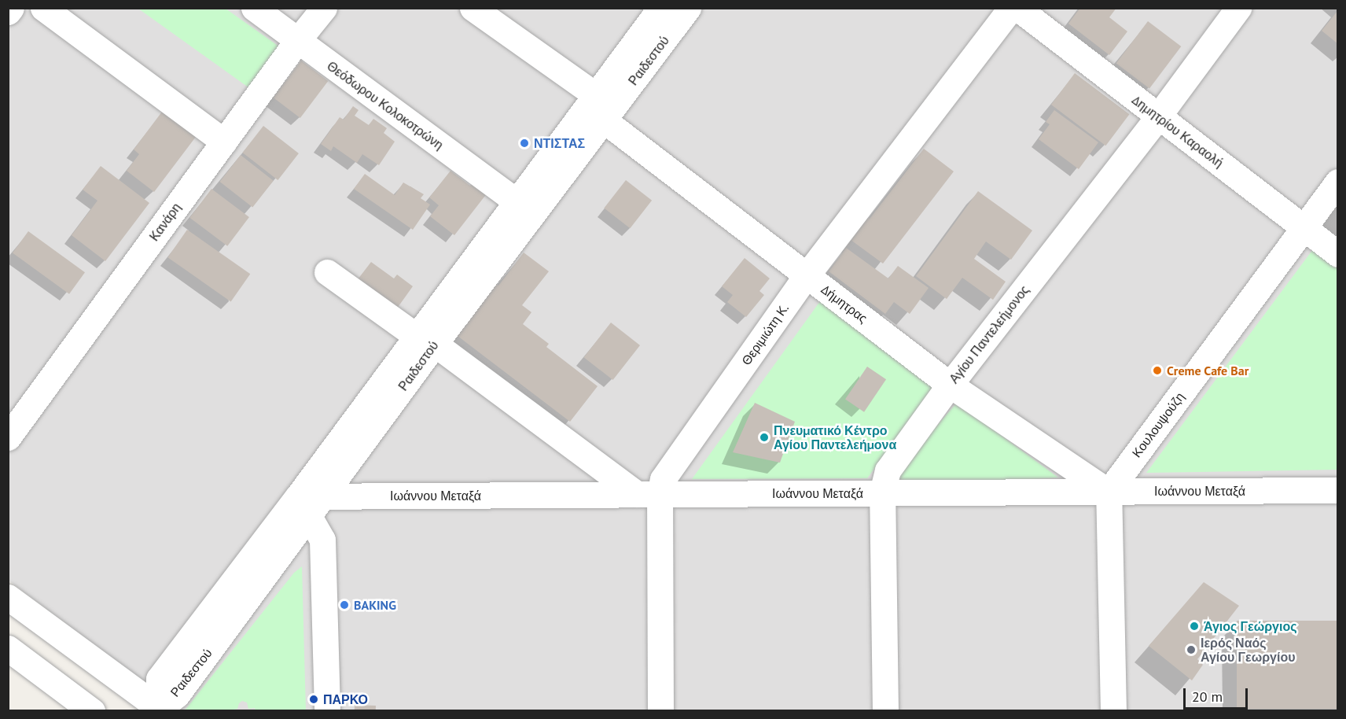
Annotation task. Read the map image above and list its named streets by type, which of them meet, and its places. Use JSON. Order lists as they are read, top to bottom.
{
  "streets": {
    "street": [
      "Ραιδεστού",
      "Θεόδωρου Κολοκοτρώνη",
      "Δημητρίου Καραολή",
      "Κανάρη",
      "Δήμητρας",
      "Θεριμιώτη Κ.",
      "Αγίου Παντελεήμονος",
      "Κουλουψούζη",
      "Ιωάννου Μεταξά"
    ]
  },
  "crossings": [
    ["Ραιδεστού", "Θεόδωρου Κολοκοτρώνη"],
    ["Ραιδεστού", "Δήμητρας"],
    ["Ραιδεστού", "Ιωάννου Μεταξά"],
    ["Θεόδωρου Κολοκοτρώνη", "Κανάρη"],
    ["Δημητρίου Καραολή", "Αγίου Παντελεήμονος"],
    ["Δημητρίου Καραολή", "Κουλουψούζη"],
    ["Δήμητρας", "Θεριμιώτη Κ."],
    ["Δήμητρας", "Αγίου Παντελεήμονος"],
    ["Δήμητρας", "Κουλουψούζη"],
    ["Δήμητρας", "Ιωάννου Μεταξά"],
    ["Θεριμιώτη Κ.", "Ιωάννου Μεταξά"],
    ["Αγίου Παντελεήμονος", "Ιωάννου Μεταξά"],
    ["Κουλουψούζη", "Ιωάννου Μεταξά"]
  ],
  "places": [
    "ΝΤΙΣΤΑΣ",
    "Creme Cafe Bar",
    "Πνευματικό Κέντρο Αγίου Παντελεήμονα",
    "BAKING",
    "Άγιος Γεώργιος",
    "Ιερός Ναός Αγίου Γεωργίου",
    "ΠΑΡΚΟ"
  ],
  "scale_bar": "20 m"
}
